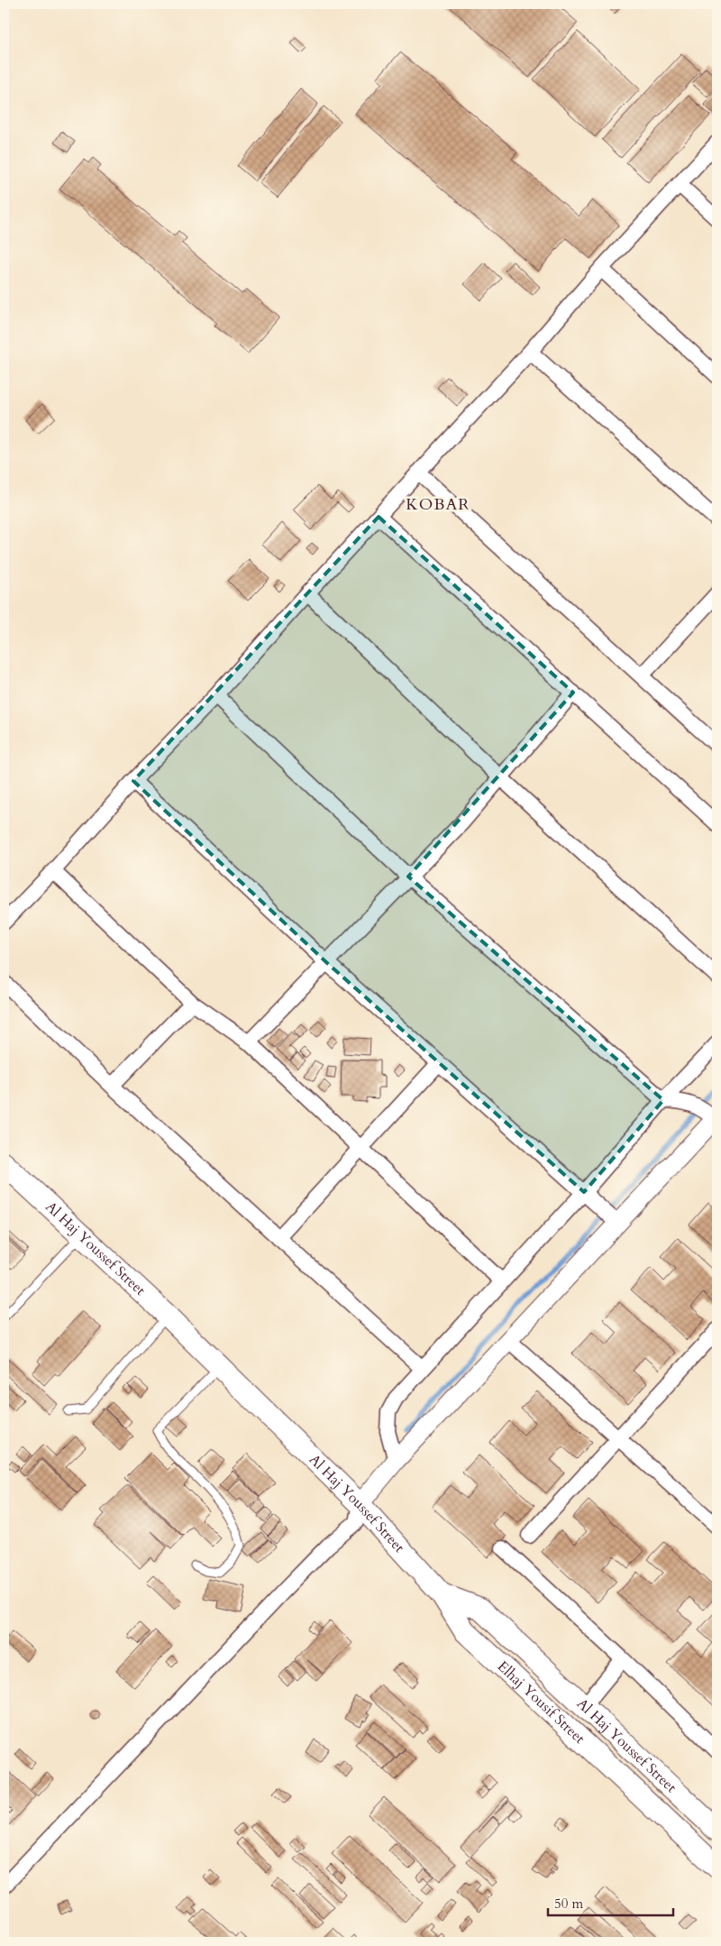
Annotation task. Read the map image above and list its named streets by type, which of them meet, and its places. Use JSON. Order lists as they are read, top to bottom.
{
  "streets": {
    "main road": ["Al Haj Youssef Street"]
  },
  "districts": ["KOBAR"],
  "scale_bar": "50 m"
}
